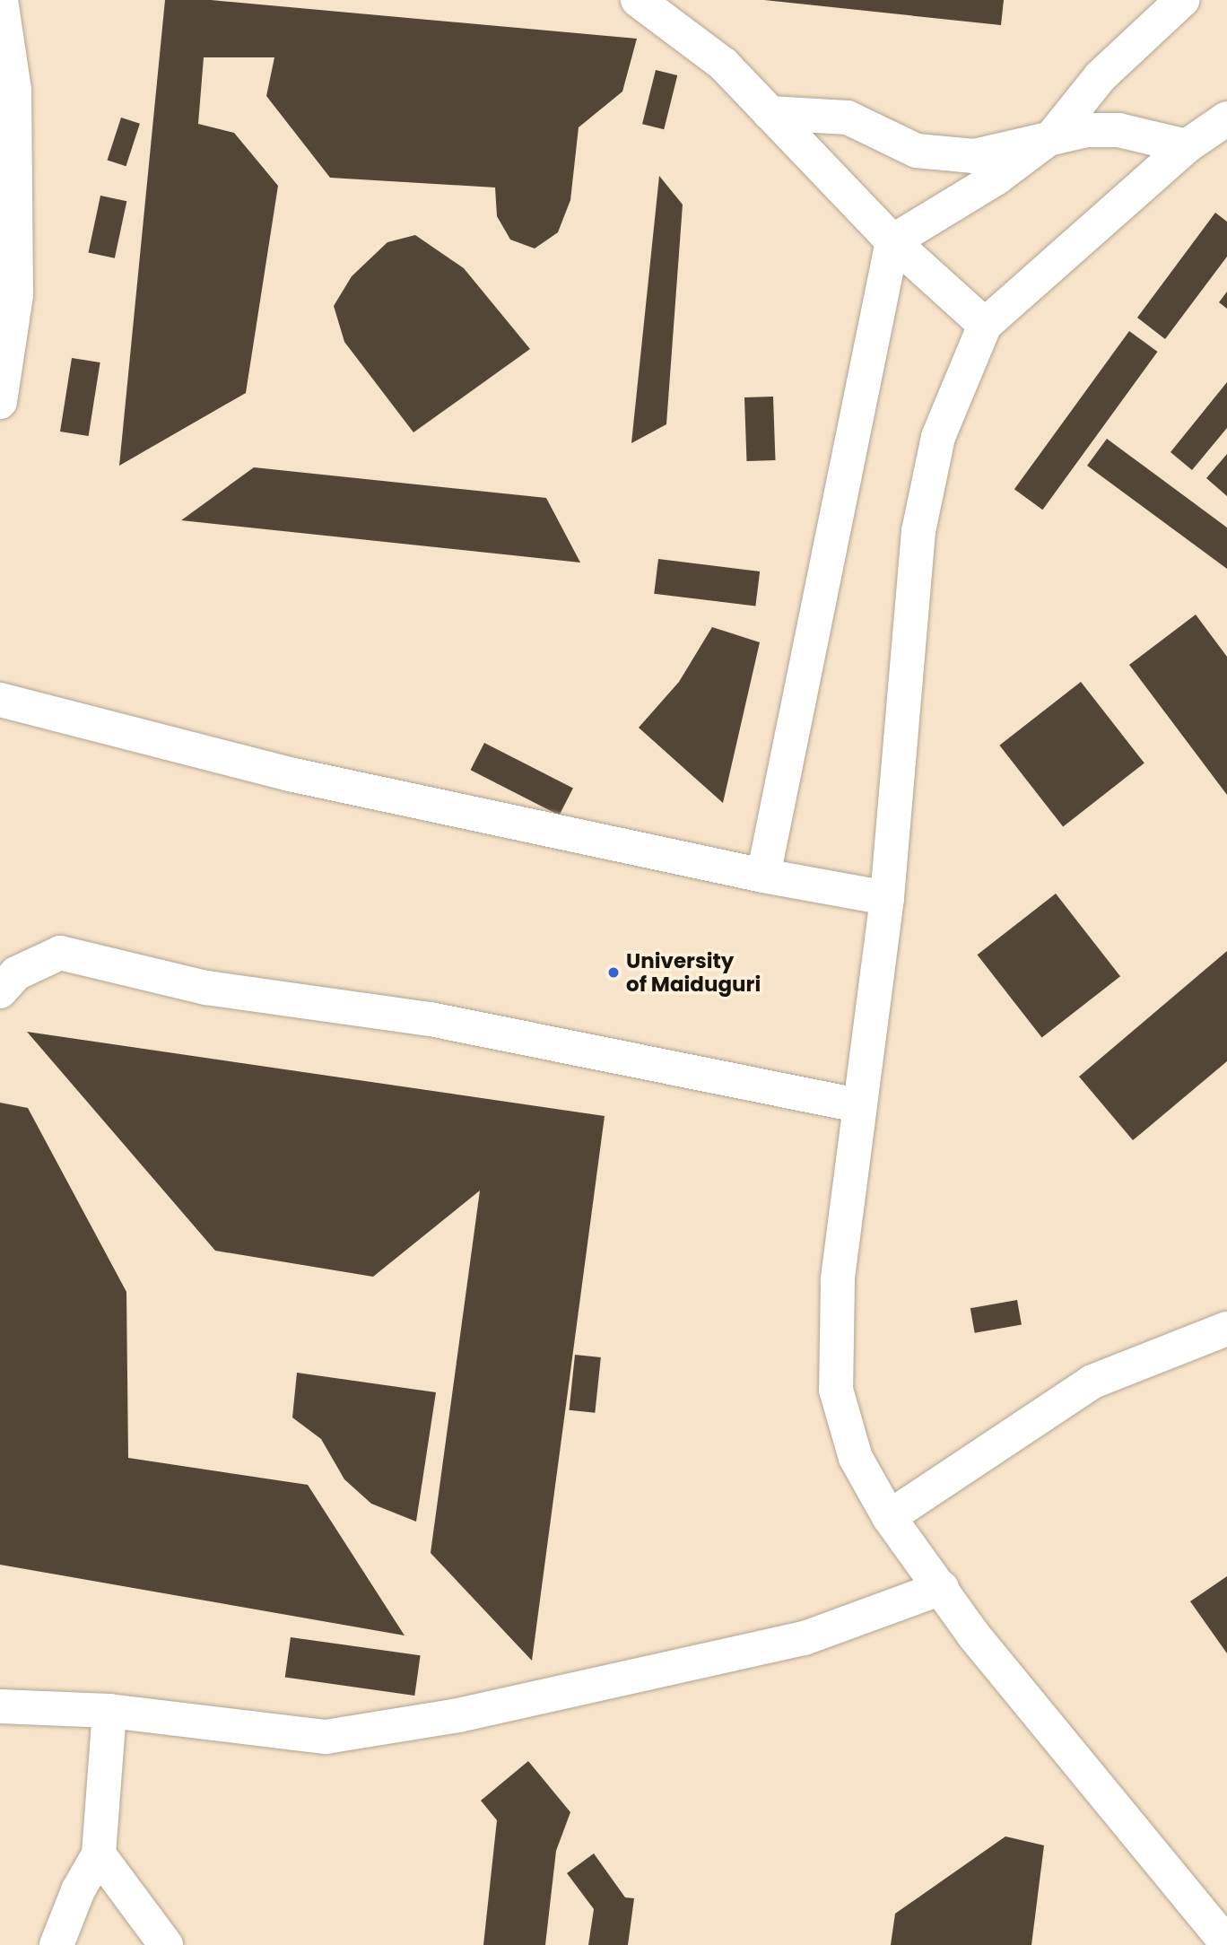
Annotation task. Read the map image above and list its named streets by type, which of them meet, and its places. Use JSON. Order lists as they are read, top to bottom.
{
  "places": ["University of Maiduguri"]
}
